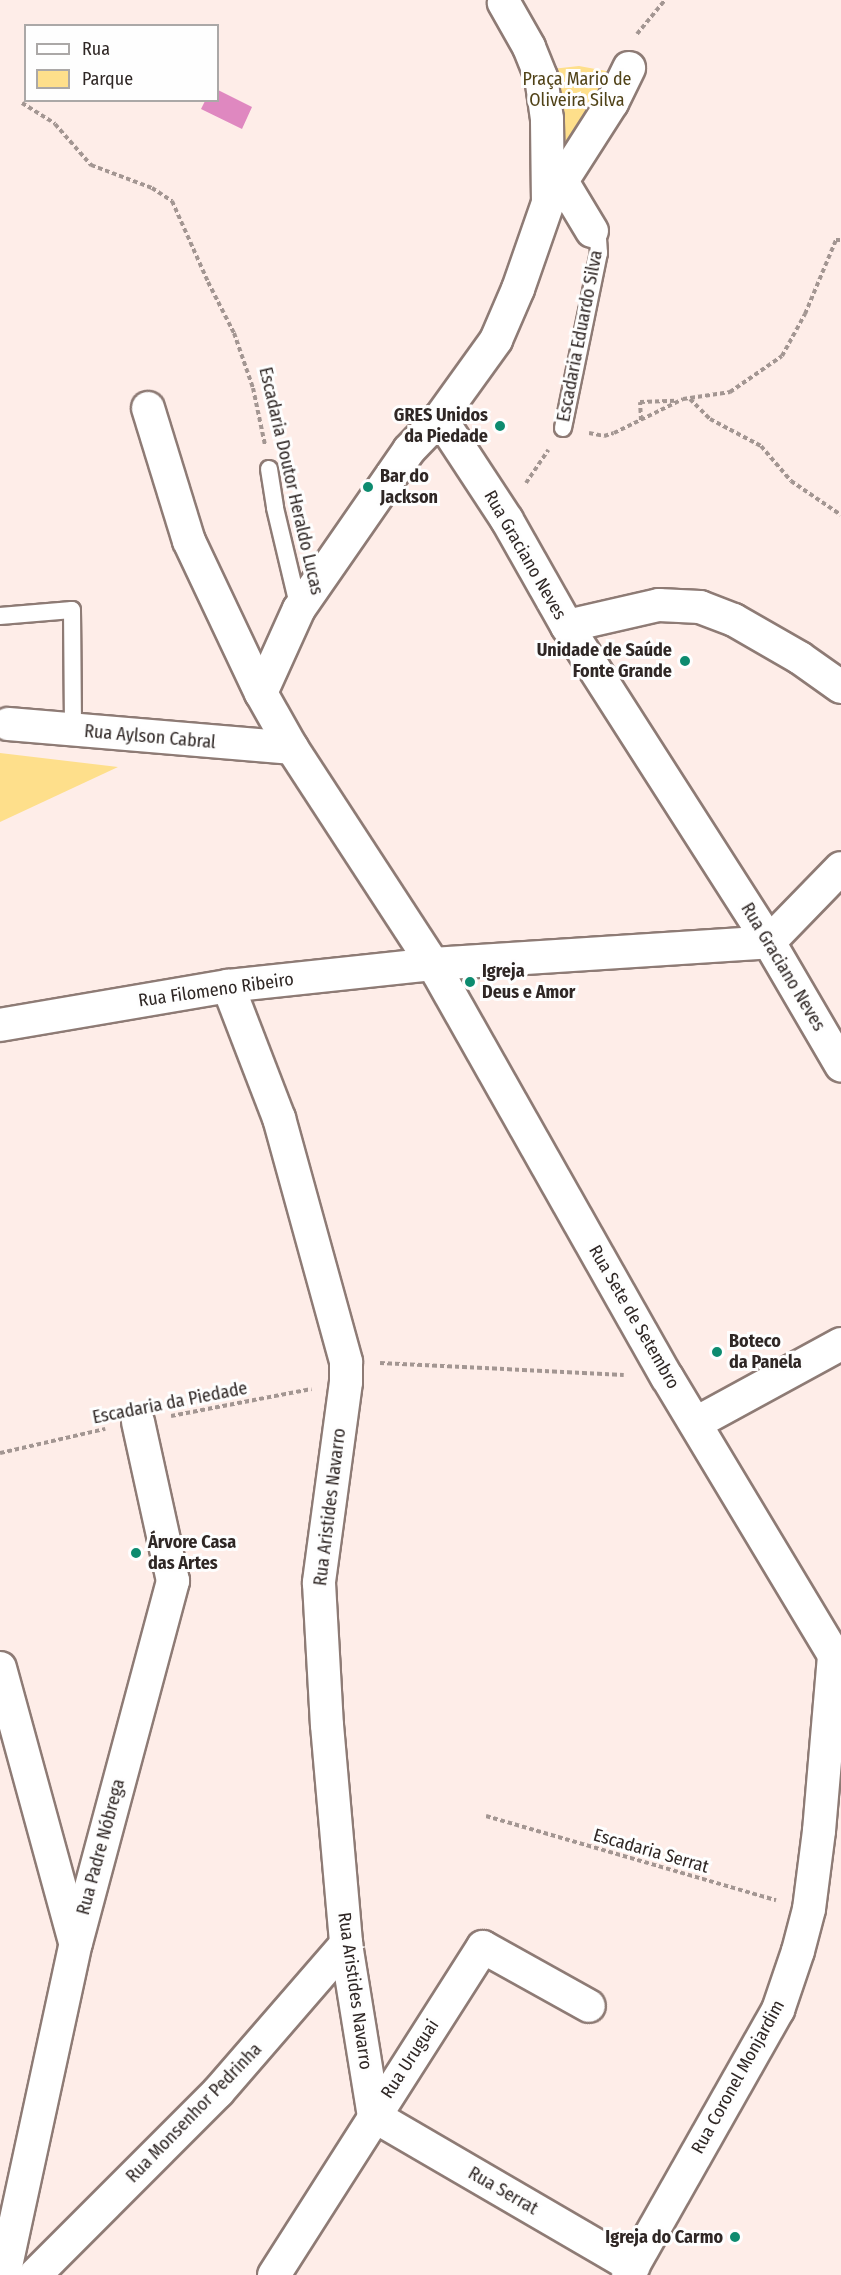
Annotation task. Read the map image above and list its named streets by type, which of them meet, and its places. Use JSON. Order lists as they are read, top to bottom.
{
  "streets": {
    "street": [
      "Escadaria Eduardo Silva",
      "Rua Graciano Neves",
      "Rua Aylson Cabral",
      "Rua Filomeno Ribeiro",
      "Rua Sete de Setembro",
      "Rua Aristides Navarro",
      "Rua Padre Nóbrega",
      "Rua Uruguai",
      "Rua Coronel Monjardim",
      "Rua Monsenhor Pedrinha",
      "Rua Serrat"
    ],
    "lane": ["Escadaria Doutor Heraldo Lucas"],
    "path": ["Escadaria da Piedade", "Escadaria Serrat"]
  },
  "crossings": [
    ["Escadaria Eduardo Silva", "Rua Graciano Neves"],
    ["Rua Graciano Neves", "Rua Filomeno Ribeiro"],
    ["Rua Filomeno Ribeiro", "Rua Sete de Setembro"],
    ["Rua Filomeno Ribeiro", "Rua Aristides Navarro"],
    ["Rua Sete de Setembro", "Escadaria da Piedade"],
    ["Rua Sete de Setembro", "Rua Coronel Monjardim"],
    ["Escadaria da Piedade", "Rua Aristides Navarro"],
    ["Escadaria da Piedade", "Rua Padre Nóbrega"],
    ["Rua Aristides Navarro", "Rua Uruguai"],
    ["Rua Aristides Navarro", "Rua Monsenhor Pedrinha"],
    ["Rua Aristides Navarro", "Rua Serrat"],
    ["Escadaria Serrat", "Rua Coronel Monjardim"],
    ["Rua Uruguai", "Rua Serrat"],
    ["Rua Coronel Monjardim", "Rua Serrat"]
  ],
  "parks": ["Praça Mario de Oliveira Silva"],
  "places": [
    "GRES Unidos da Piedade",
    "Bar do Jackson",
    "Unidade de Saúde Fonte Grande",
    "Igreja Deus e Amor",
    "Boteco da Panela",
    "Árvore Casa das Artes",
    "Igreja do Carmo"
  ],
  "legend": ["Rua", "Parque"]
}
